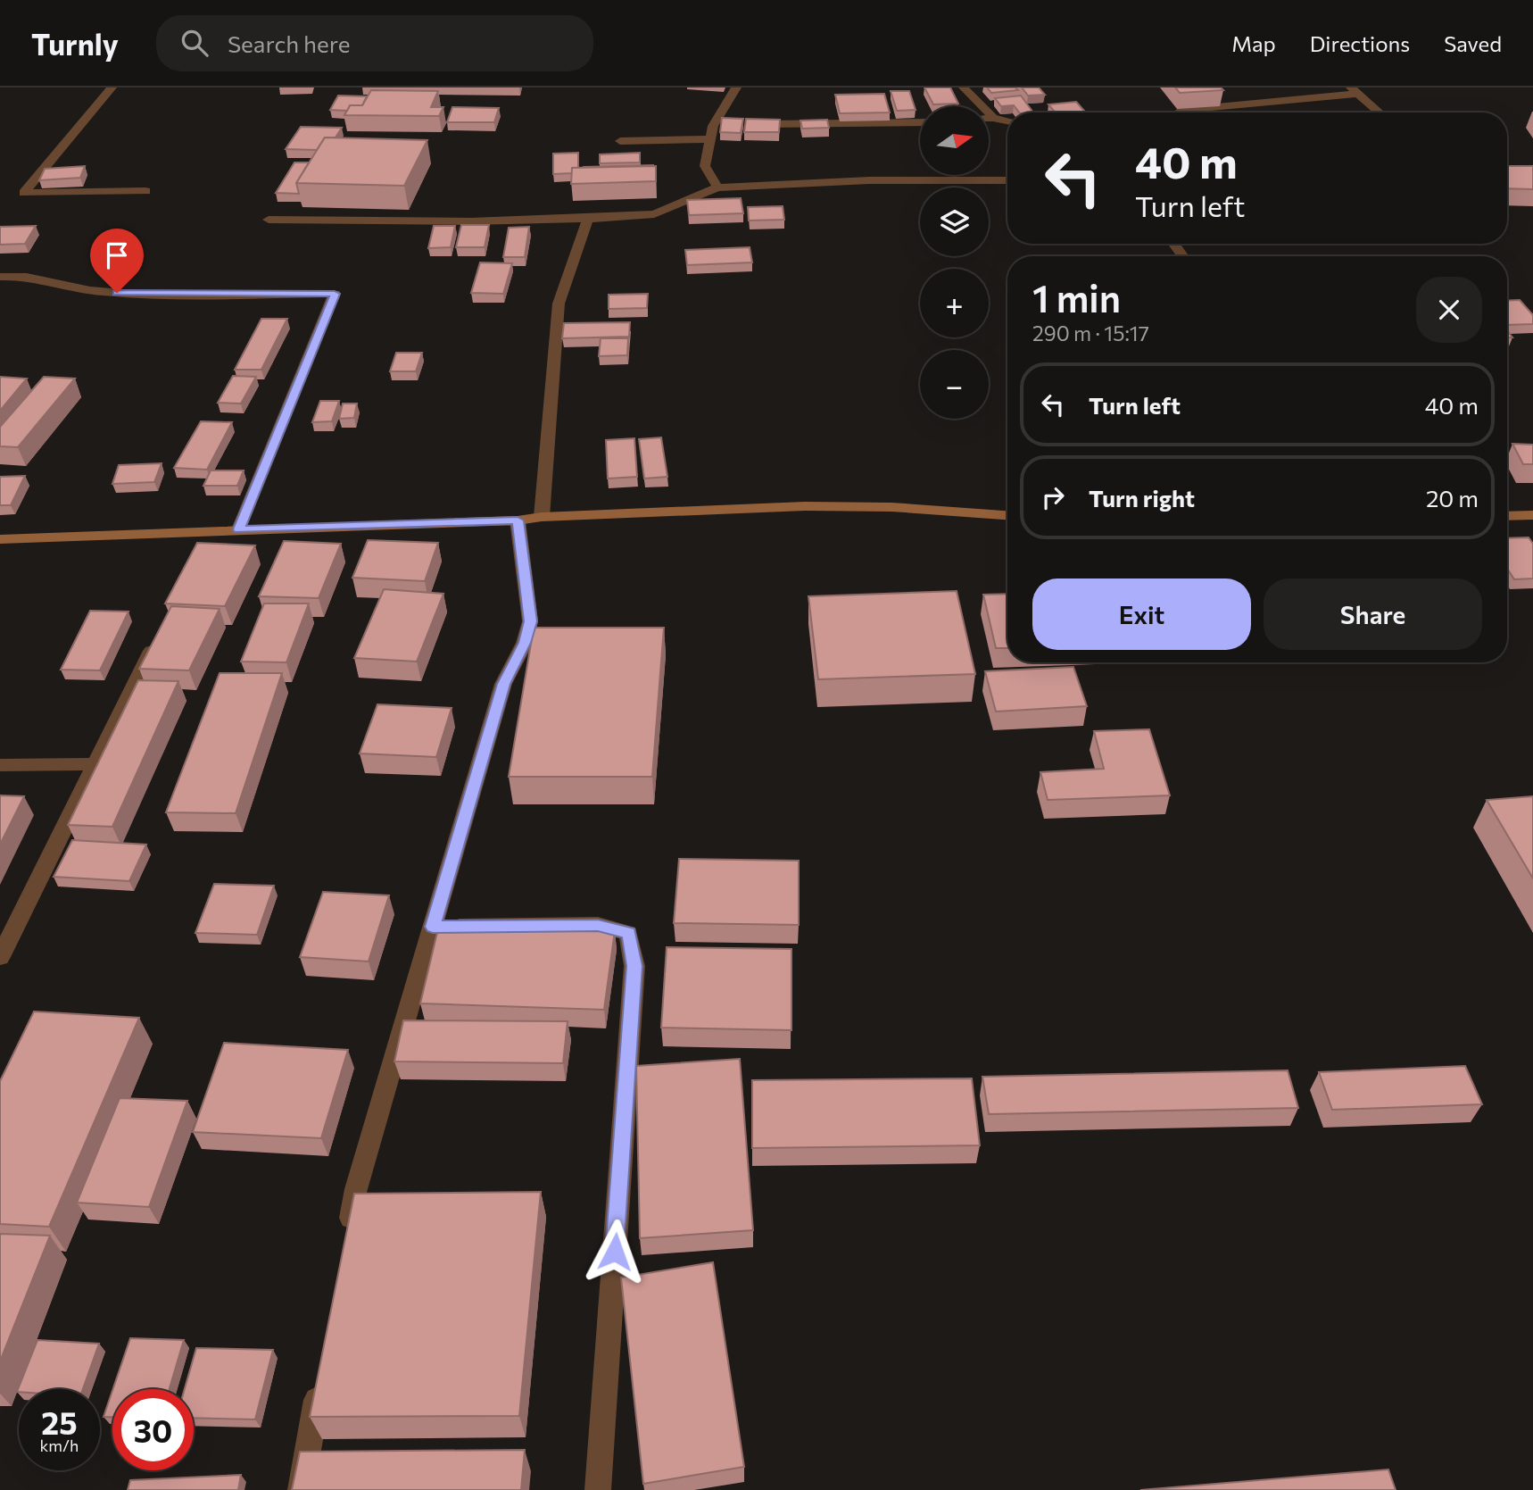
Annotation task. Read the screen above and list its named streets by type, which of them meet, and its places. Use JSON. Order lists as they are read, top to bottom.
{
  "north": "right",
  "page": {
    "header": "Turnly",
    "search": "Search here",
    "nav": ["Map", "Directions", "Saved"],
    "map_buttons": ["+", "−"],
    "turn": ["40 m", "Turn left"],
    "heading": ["1 min", "290 m · 15:17"],
    "list": [
      {
        "name": "Turn left",
        "value": "40 m"
      },
      {
        "name": "Turn right",
        "value": "20 m"
      }
    ],
    "buttons": ["Exit", "Share"],
    "speed": "25 km/h",
    "limit": "30"
  }
}
